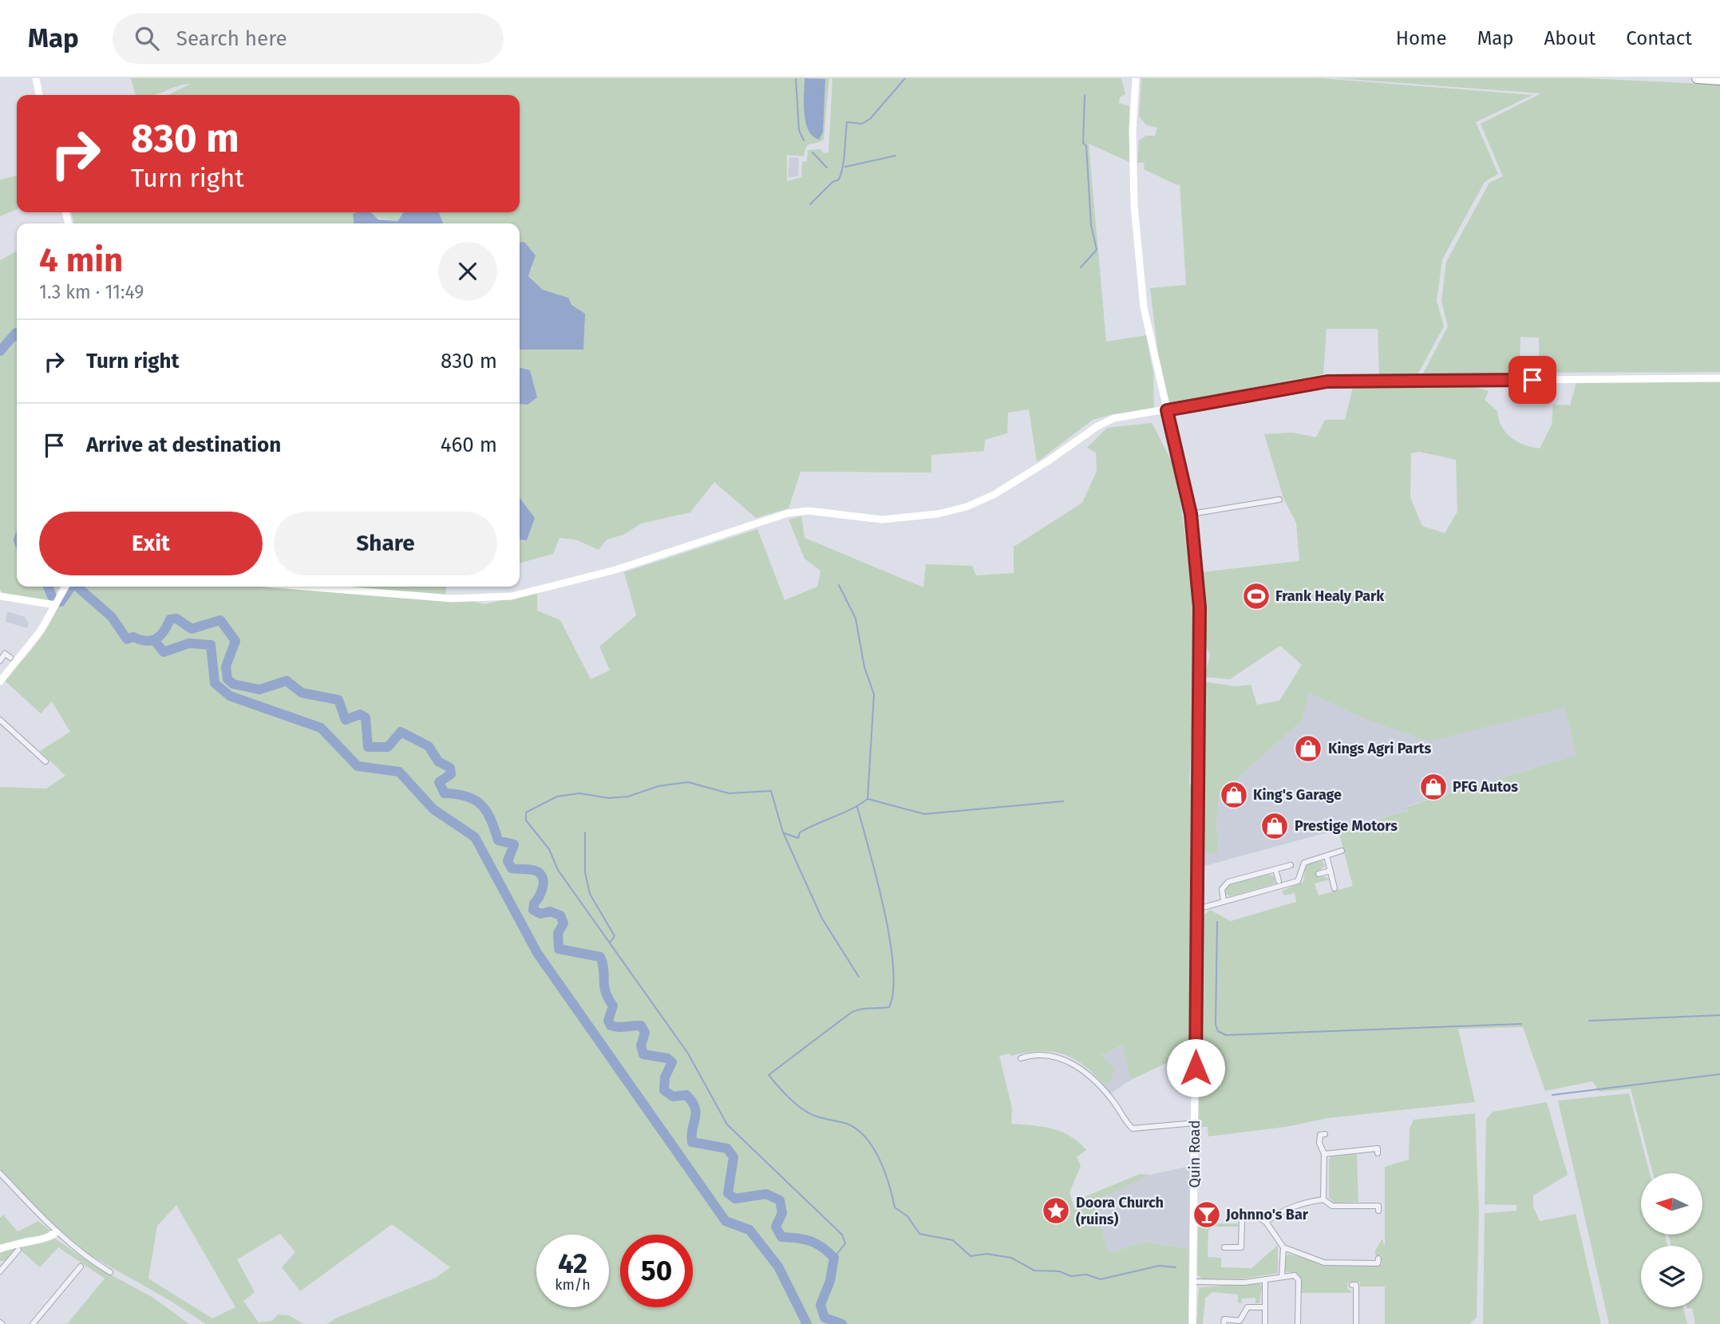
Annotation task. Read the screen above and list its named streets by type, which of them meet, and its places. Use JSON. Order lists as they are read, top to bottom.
{
  "streets": {
    "street": ["Quin Road"]
  },
  "places": {
    "sports": ["Frank Healy Park"],
    "shop": [
      "Kings Agri Parts",
      "PFG Autos",
      "King's Garage",
      "Prestige Motors"
    ],
    "place": ["Doora Church (ruins)"],
    "bar": ["Johnno's Bar"]
  },
  "north": "left",
  "page": {
    "header": "Map",
    "search": "Search here",
    "nav": [
      "Home",
      "Map",
      "About",
      "Contact"
    ],
    "turn": ["830 m", "Turn right"],
    "heading": ["4 min", "1.3 km · 11:49"],
    "list": [
      {
        "name": "Turn right",
        "value": "830 m"
      },
      {
        "name": "Arrive at destination",
        "value": "460 m"
      }
    ],
    "buttons": ["Exit", "Share"],
    "speed": "42 km/h",
    "limit": "50"
  }
}
